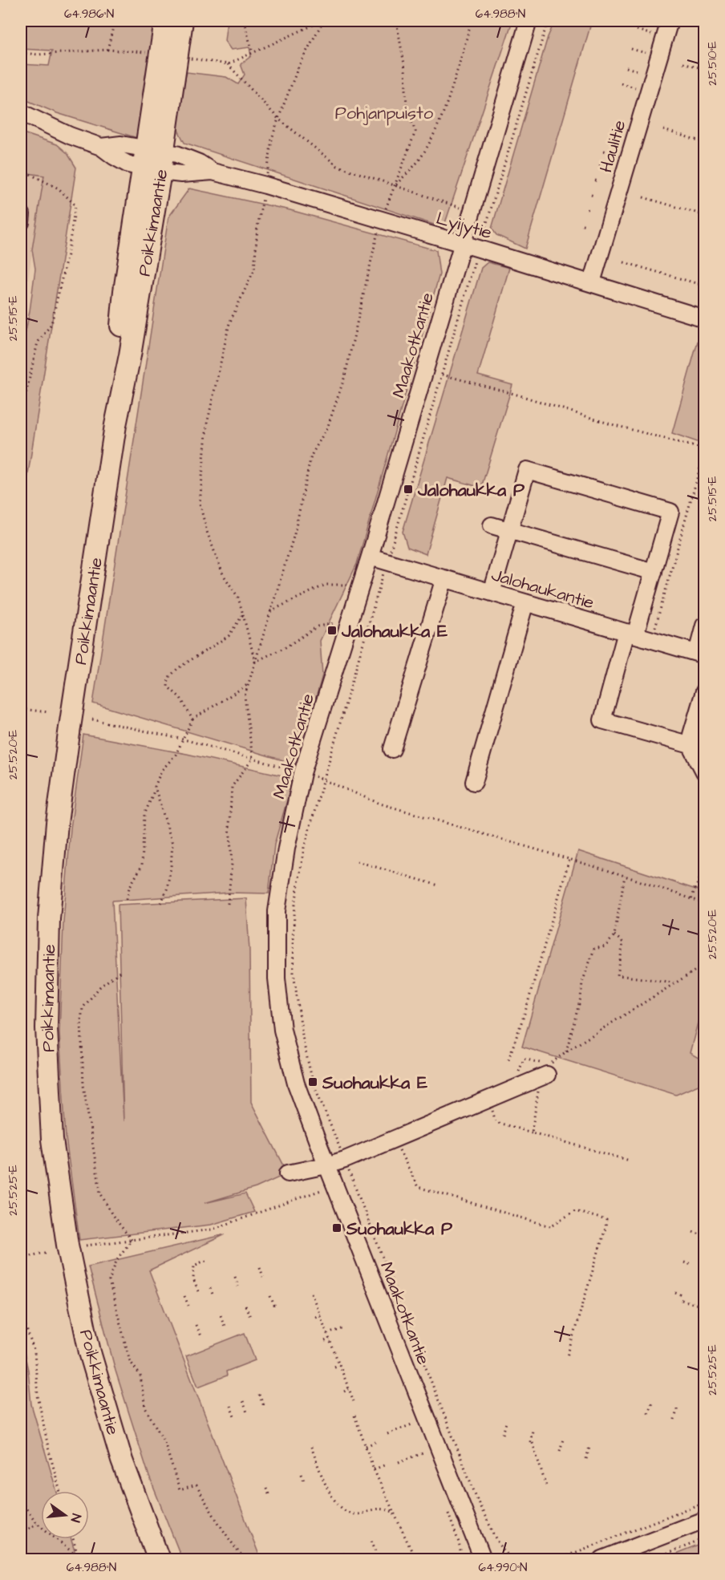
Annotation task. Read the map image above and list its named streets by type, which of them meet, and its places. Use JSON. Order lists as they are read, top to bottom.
{
  "streets": {
    "main road": ["Poikkimaantie"],
    "street": [
      "Haulitie",
      "Lyijytie",
      "Maakotkantie",
      "Jalohaukantie"
    ]
  },
  "crossings": [
    ["Haulitie", "Lyijytie"],
    ["Poikkimaantie", "Lyijytie"],
    ["Lyijytie", "Maakotkantie"],
    ["Maakotkantie", "Jalohaukantie"]
  ],
  "parks": ["Pohjanpuisto"],
  "places": {
    "transit": [
      "Jalohaukka P",
      "Jalohaukka E",
      "Suohaukka E",
      "Suohaukka P"
    ]
  },
  "north": "right",
  "coordinates": [
    "64.986°N",
    "64.988°N",
    "25.510°E",
    "25.515°E",
    "25.520°E",
    "25.525°E",
    "64.990°N"
  ]
}
